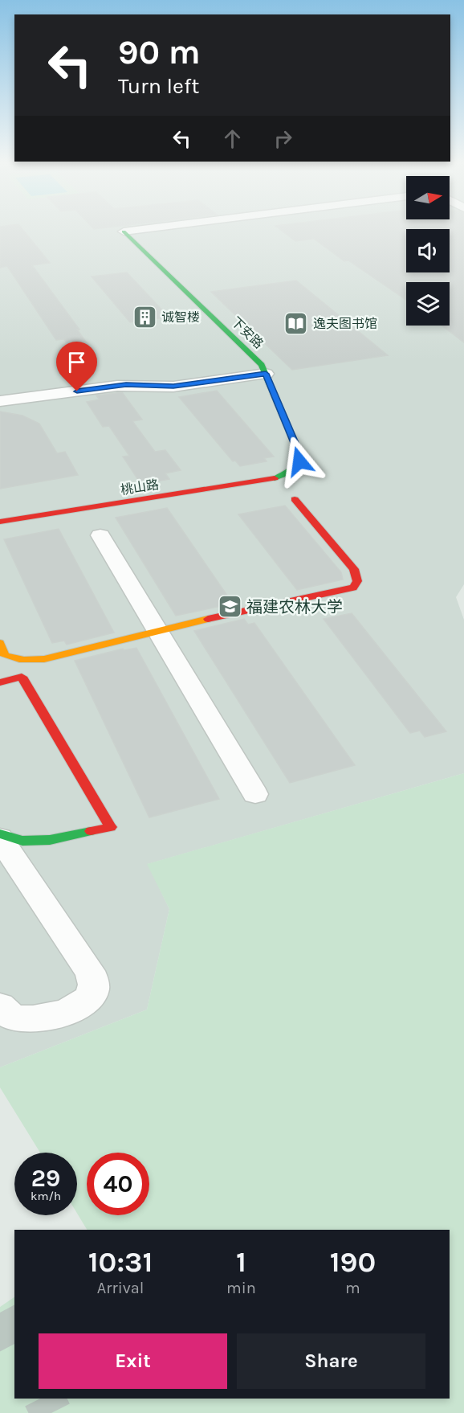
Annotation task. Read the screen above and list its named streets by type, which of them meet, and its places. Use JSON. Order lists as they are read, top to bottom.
{
  "streets": {
    "street": ["下安路", "桃山路"]
  },
  "crossings": [
    ["下安路", "桃山路"]
  ],
  "places": {
    "building": ["诚智楼"],
    "library": ["逸夫图书馆"],
    "school or university": ["福建农林大学"]
  },
  "north": "right",
  "page": {
    "turn": ["90 m", "Turn left"],
    "speed": "29 km/h",
    "limit": "40",
    "eta": [
      "10:31",
      "Arrival",
      "1",
      "min",
      "190",
      "m"
    ],
    "buttons": ["Exit", "Share"]
  }
}
